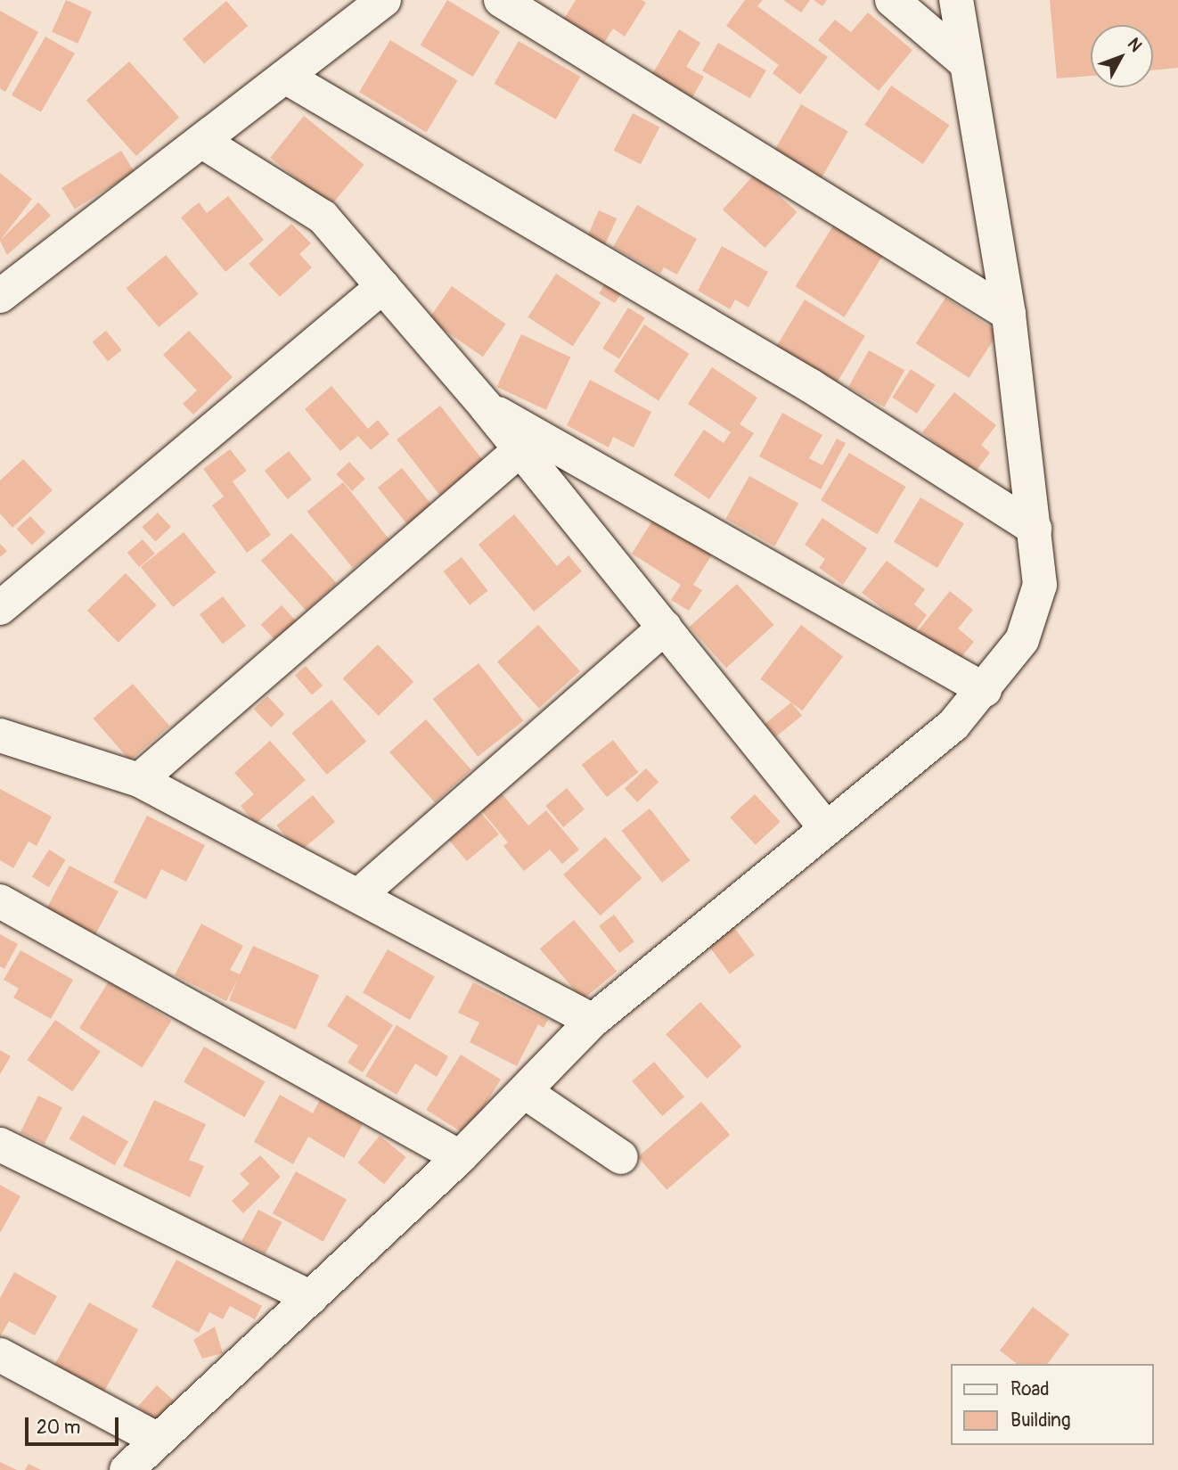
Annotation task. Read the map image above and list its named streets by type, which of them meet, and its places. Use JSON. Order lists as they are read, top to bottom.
{
  "legend": ["Road", "Building"],
  "scale_bar": "20 m",
  "north": "top right"
}
